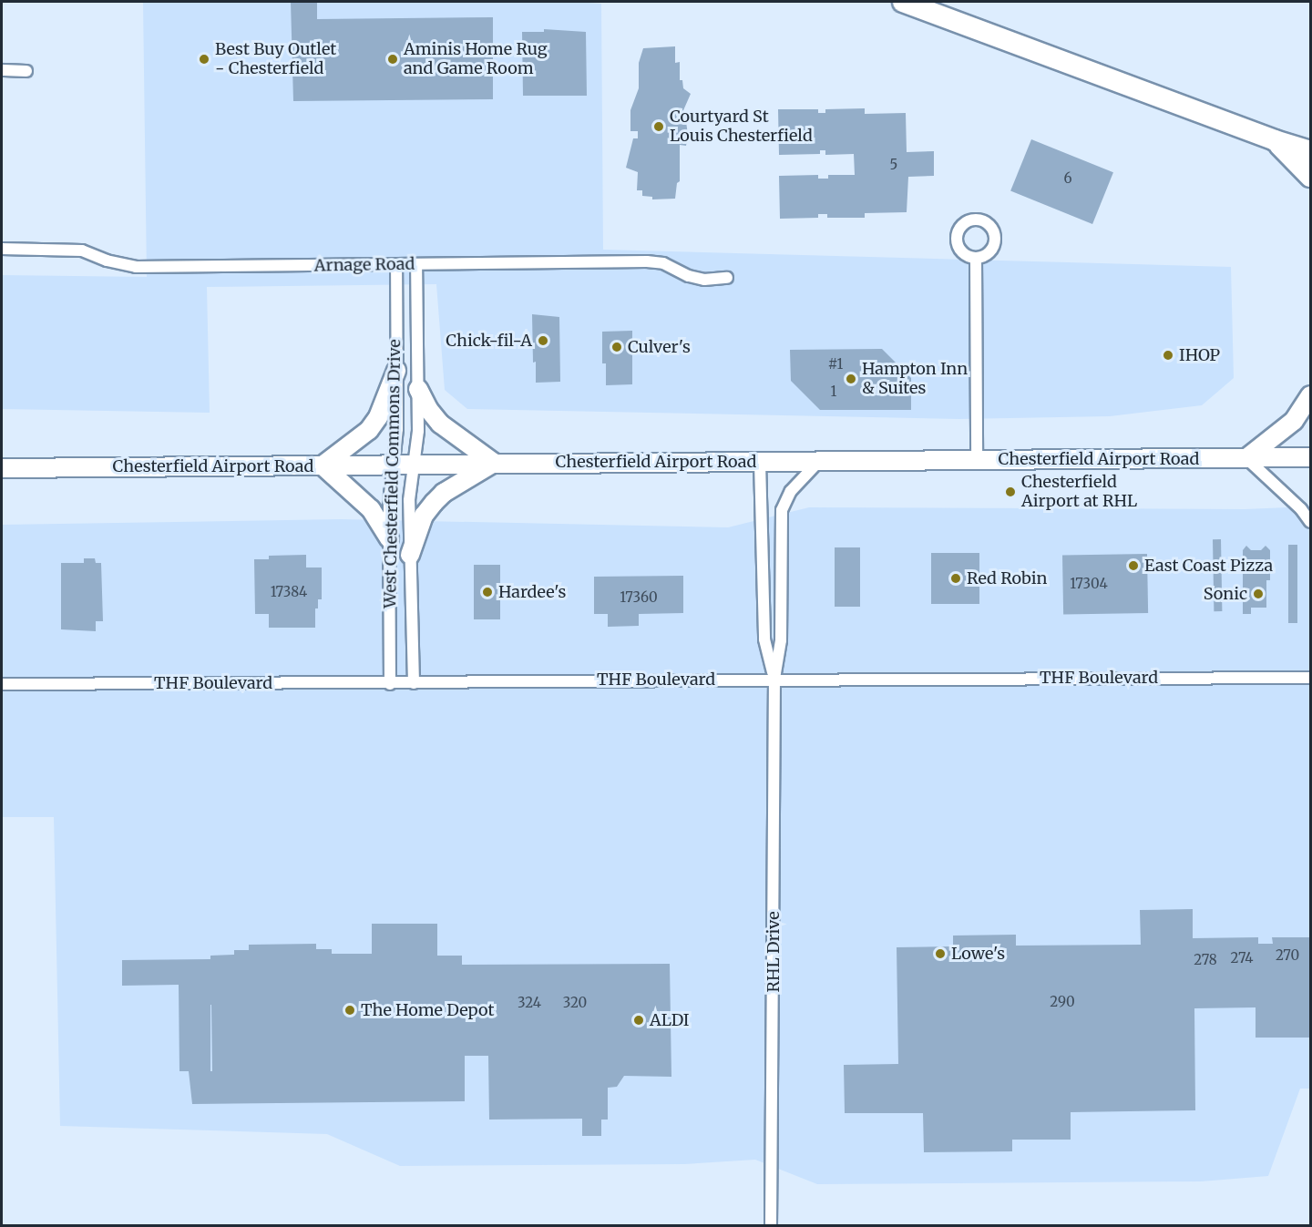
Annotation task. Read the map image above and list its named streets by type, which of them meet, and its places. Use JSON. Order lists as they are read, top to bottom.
{
  "streets": {
    "main road": ["Chesterfield Airport Road"],
    "street": [
      "Arnage Road",
      "West Chesterfield Commons Drive",
      "THF Boulevard",
      "RHL Drive"
    ]
  },
  "crossings": [
    ["Arnage Road", "West Chesterfield Commons Drive"],
    ["Chesterfield Airport Road", "West Chesterfield Commons Drive"],
    ["Chesterfield Airport Road", "RHL Drive"],
    ["West Chesterfield Commons Drive", "THF Boulevard"],
    ["THF Boulevard", "RHL Drive"]
  ],
  "places": [
    "Best Buy Outlet - Chesterfield",
    "Aminis Home Rug and Game Room",
    "Courtyard St Louis Chesterfield",
    "Chick-fil-A",
    "Culver's",
    "IHOP",
    "Hampton Inn & Suites",
    "Chesterfield Airport at RHL",
    "East Coast Pizza",
    "Red Robin",
    "Hardee's",
    "Sonic",
    "Lowe's",
    "The Home Depot",
    "ALDI"
  ],
  "house_numbers": [
    "5",
    "6",
    "#1",
    "1",
    "17304",
    "17384",
    "17360",
    "270",
    "274",
    "278",
    "290",
    "324",
    "320"
  ]
}
